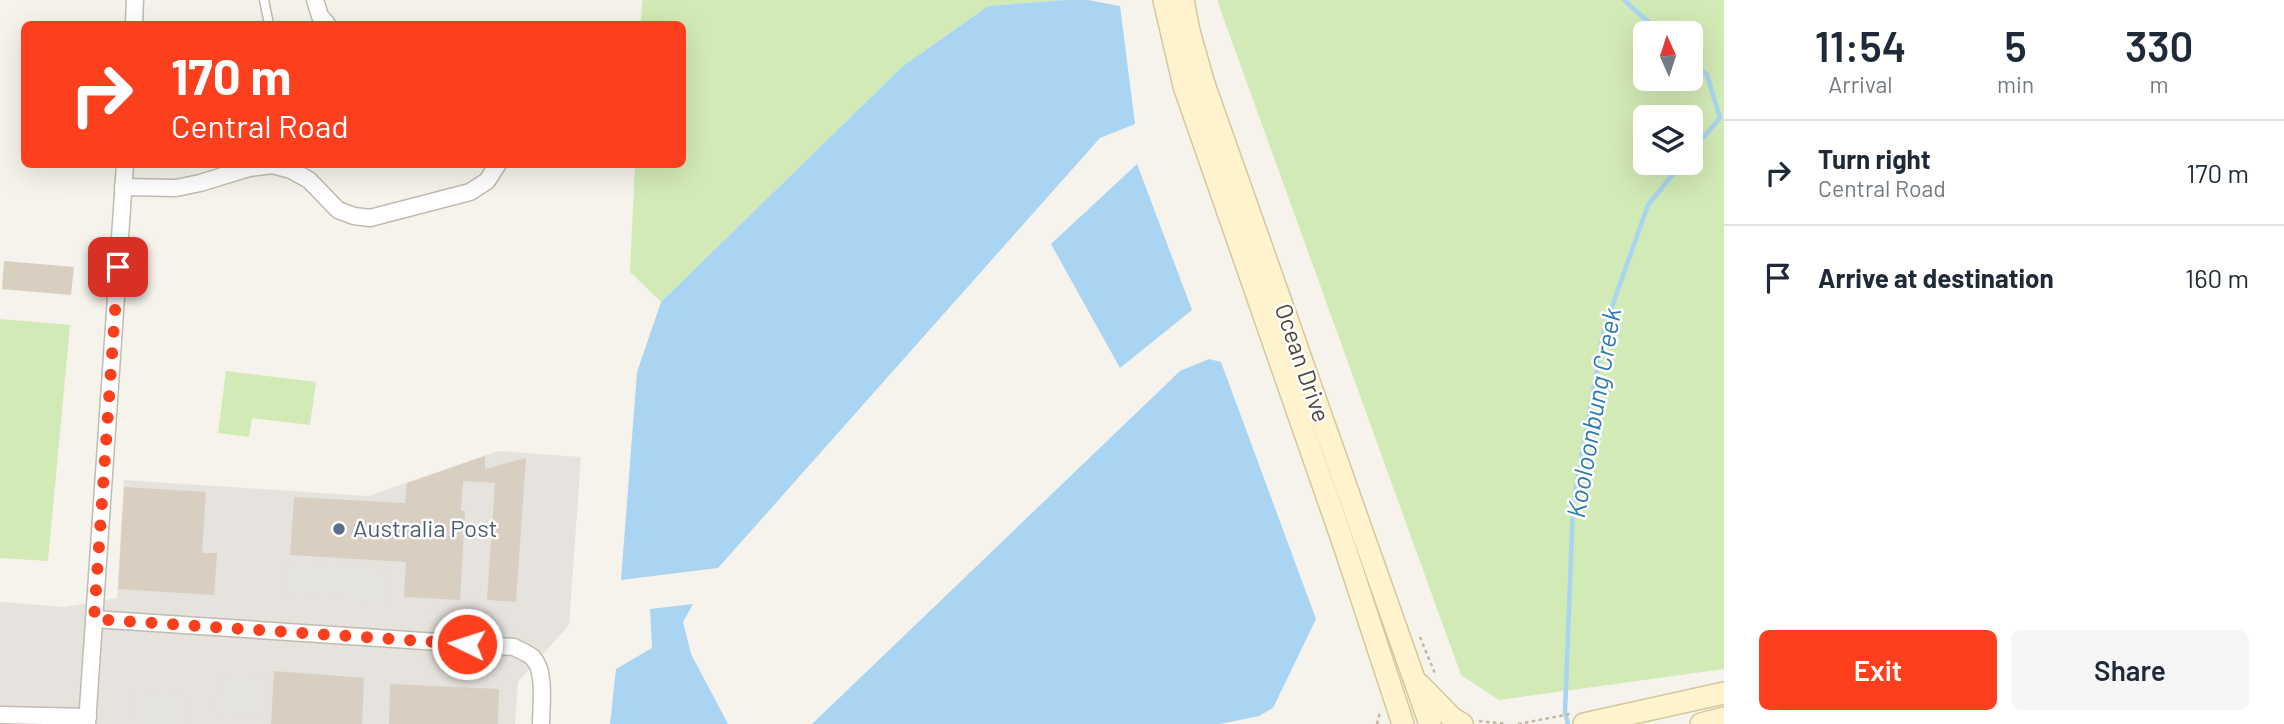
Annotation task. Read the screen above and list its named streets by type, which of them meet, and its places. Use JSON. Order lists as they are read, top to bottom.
{
  "streets": {
    "main road": ["Ocean Drive"]
  },
  "water": ["Kooloonbung Creek"],
  "places": ["Australia Post"],
  "north": "top",
  "page": {
    "eta": [
      "11:54",
      "Arrival",
      "5",
      "min",
      "330",
      "m"
    ],
    "turn": ["170 m", "Central Road"],
    "list": [
      {
        "name": "Turn right",
        "note": "Central Road",
        "value": "170 m"
      },
      {
        "name": "Arrive at destination",
        "value": "160 m"
      }
    ],
    "buttons": ["Exit", "Share"]
  }
}
